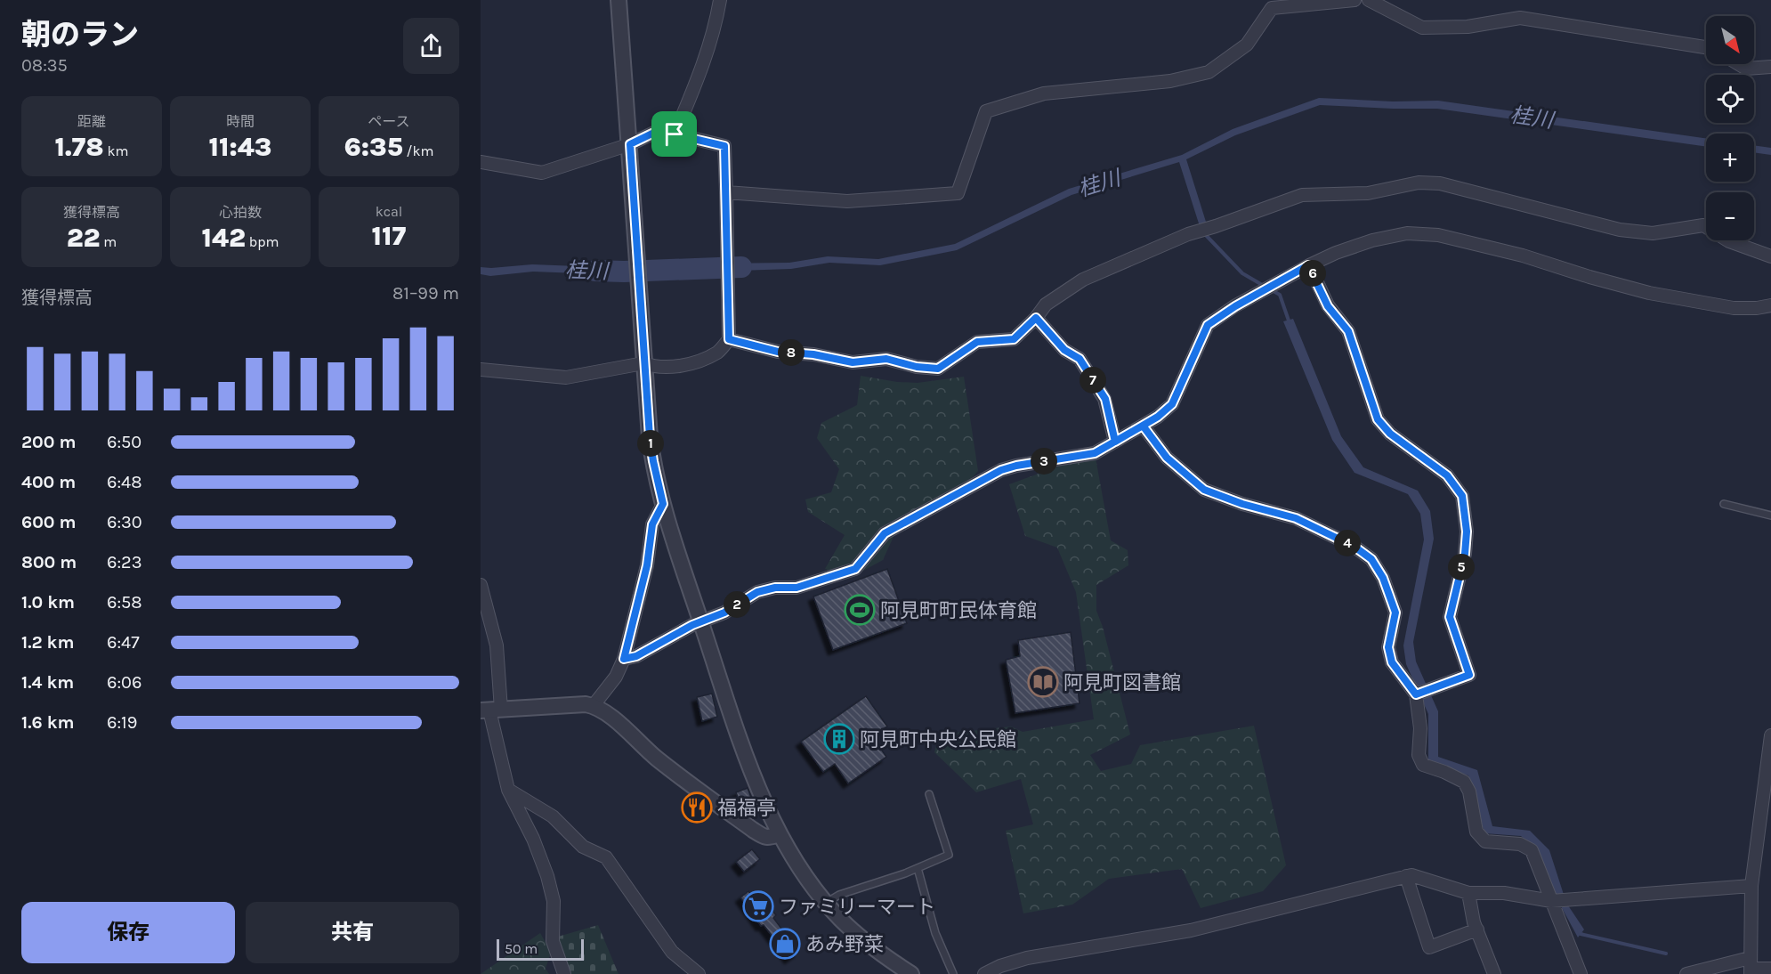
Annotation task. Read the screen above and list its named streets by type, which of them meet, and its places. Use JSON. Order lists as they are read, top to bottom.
{
  "water": ["桂川"],
  "places": {
    "sports": ["阿見町町民体育館"],
    "library": ["阿見町図書館"],
    "building": ["阿見町中央公民館"],
    "restaurant": ["福福亭"],
    "supermarket": ["ファミリーマート"],
    "shop": ["あみ野菜"]
  },
  "scale_bar": "50 m",
  "north": "bottom right",
  "page": {
    "heading": ["朝のラン", "08:35"],
    "map_buttons": ["+", "−"],
    "stats": [
      ["距離", "1.78 km"],
      ["時間", "11:43"],
      ["ペース", "6:35 /km"],
      ["獲得標高", "22 m"],
      ["心拍数", "142 bpm"],
      ["kcal", "117"]
    ],
    "pins": [
      "6",
      "8",
      "7",
      "1",
      "3",
      "4",
      "5",
      "2"
    ],
    "chart": ["獲得標高", "81–99 m"],
    "list": [
      {
        "name": "200 m",
        "note": "6:50"
      },
      {
        "name": "400 m",
        "note": "6:48"
      },
      {
        "name": "600 m",
        "note": "6:30"
      },
      {
        "name": "800 m",
        "note": "6:23"
      },
      {
        "name": "1.0 km",
        "note": "6:58"
      },
      {
        "name": "1.2 km",
        "note": "6:47"
      },
      {
        "name": "1.4 km",
        "note": "6:06"
      },
      {
        "name": "1.6 km",
        "note": "6:19"
      }
    ],
    "buttons": ["保存", "共有"],
    "scale": "50 m"
  }
}
